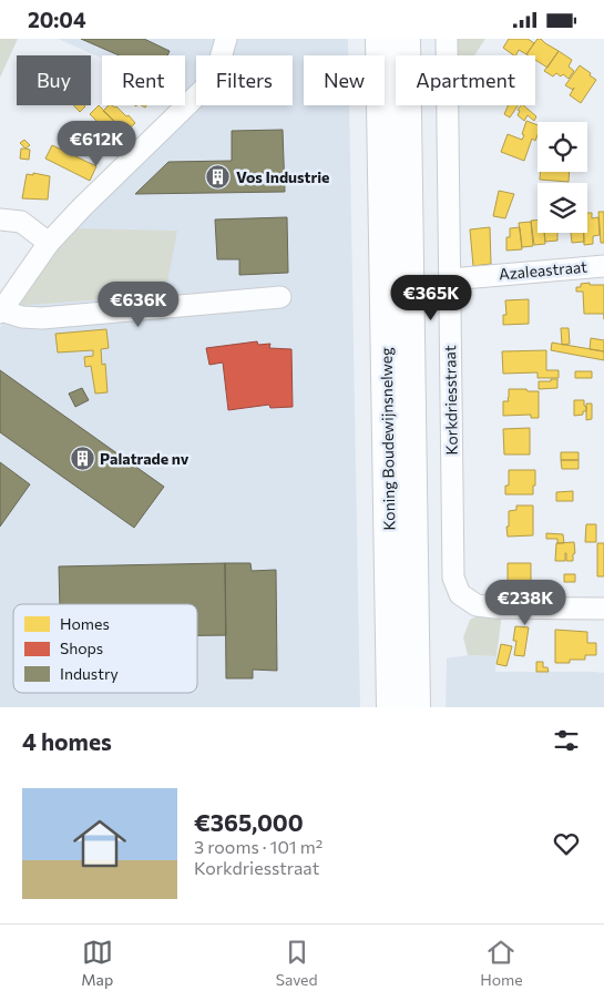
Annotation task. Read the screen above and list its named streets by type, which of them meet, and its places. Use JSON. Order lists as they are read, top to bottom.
{
  "streets": {
    "highway": ["Koning Boudewijnsnelweg"],
    "street": ["Azaleastraat", "Korkdriesstraat"]
  },
  "crossings": [
    ["Azaleastraat", "Korkdriesstraat"]
  ],
  "places": {
    "building": ["Vos Industrie", "Palatrade nv"]
  },
  "legend": ["Homes", "Shops", "Industry"],
  "page": {
    "status": "20:04",
    "chip": [
      "Buy",
      "Rent",
      "Filters",
      "New",
      "Apartment"
    ],
    "price": [
      "€612K",
      "€365K",
      "€636K",
      "€238K"
    ],
    "heading": "4 homes",
    "list": [
      {
        "name": "€365,000",
        "note": "3 rooms · 101 m² · Korkdriesstraat"
      }
    ],
    "tabs": ["Map", "Saved", "Home"]
  }
}
